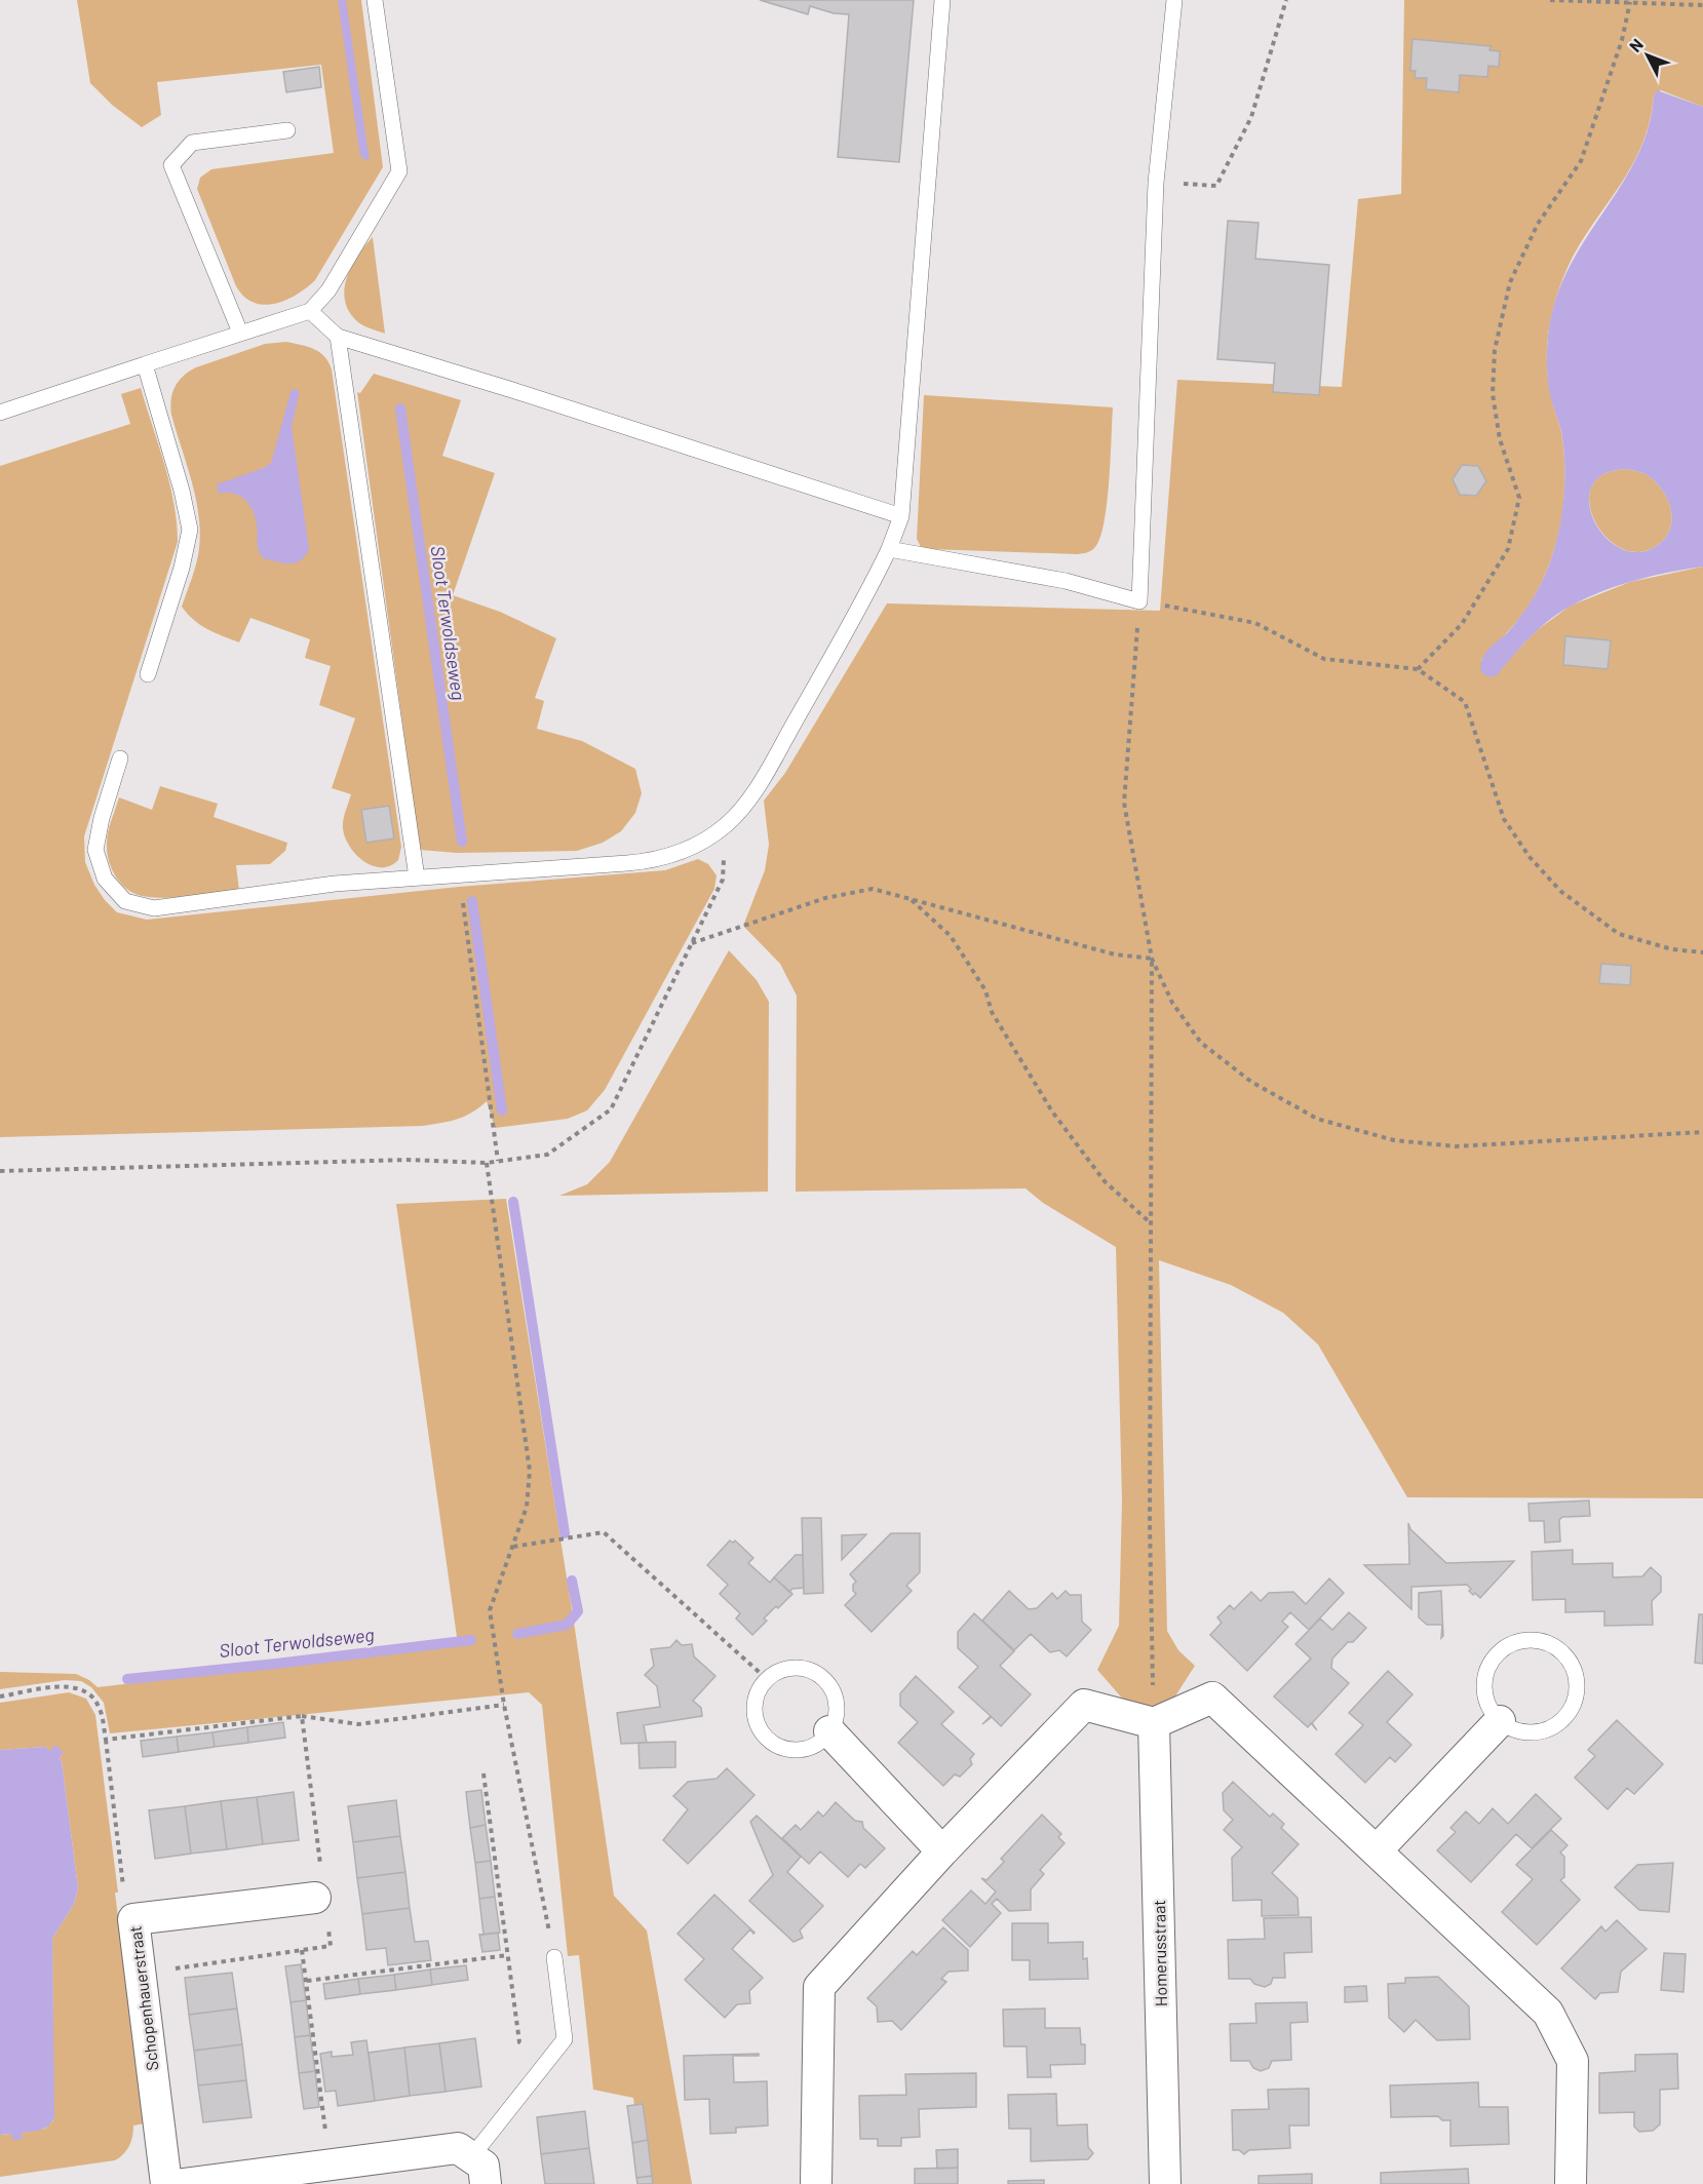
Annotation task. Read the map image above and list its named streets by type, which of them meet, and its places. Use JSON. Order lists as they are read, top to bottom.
{
  "streets": {
    "street": ["Homerusstraat", "Schopenhauerstraat"]
  },
  "water": ["Sloot Terwoldseweg"],
  "north": "top left"
}
